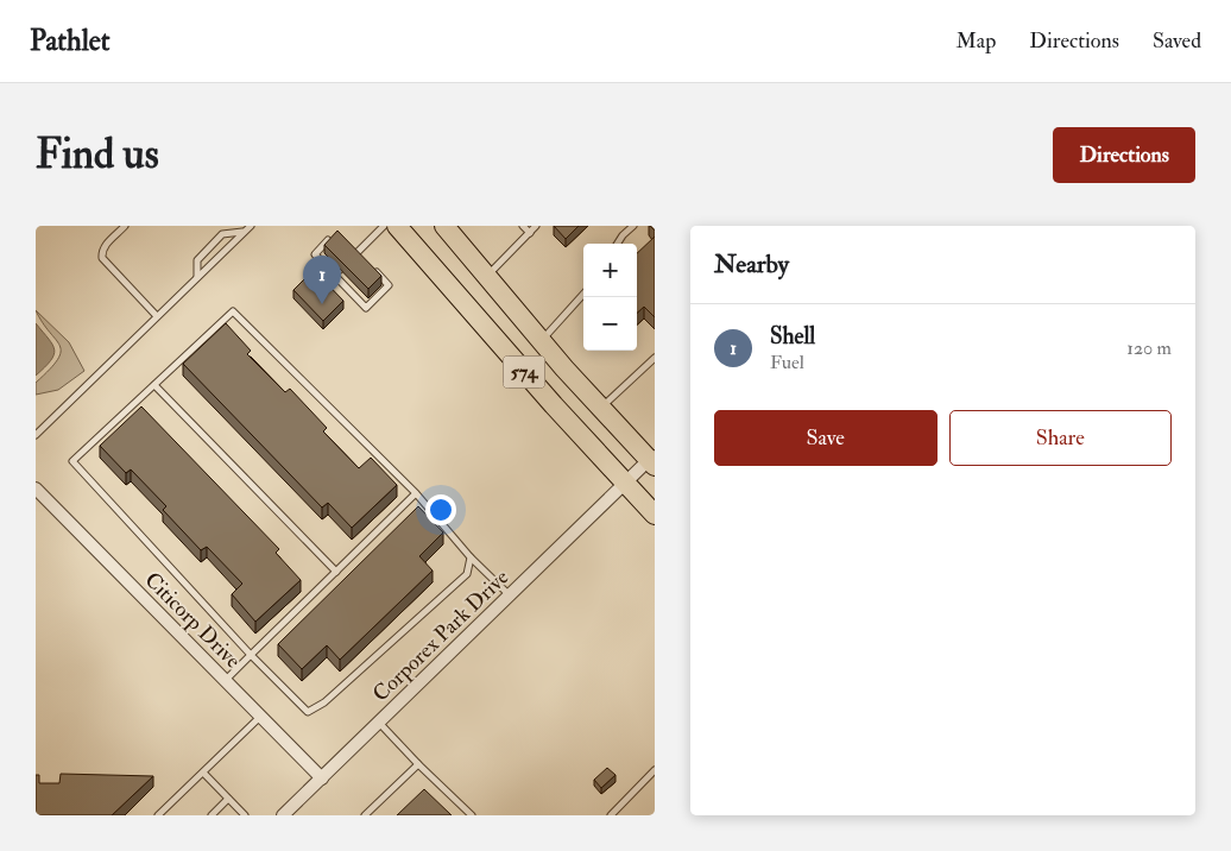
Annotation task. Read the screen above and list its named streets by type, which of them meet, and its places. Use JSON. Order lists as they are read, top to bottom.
{
  "streets": {
    "main road": ["574"],
    "street": ["Citicorp Drive", "Corporex Park Drive"]
  },
  "crossings": [
    ["574", "Corporex Park Drive"],
    ["Citicorp Drive", "Corporex Park Drive"]
  ],
  "page": {
    "header": "Pathlet",
    "nav": ["Map", "Directions", "Saved"],
    "buttons": [
      "Directions",
      ["Save", "Share"]
    ],
    "title": "Find us",
    "heading": "Nearby",
    "map_buttons": ["+", "−"],
    "pins": "1",
    "list": [
      {
        "mark": "1",
        "name": "Shell",
        "note": "Fuel",
        "value": "120 m"
      }
    ]
  }
}
